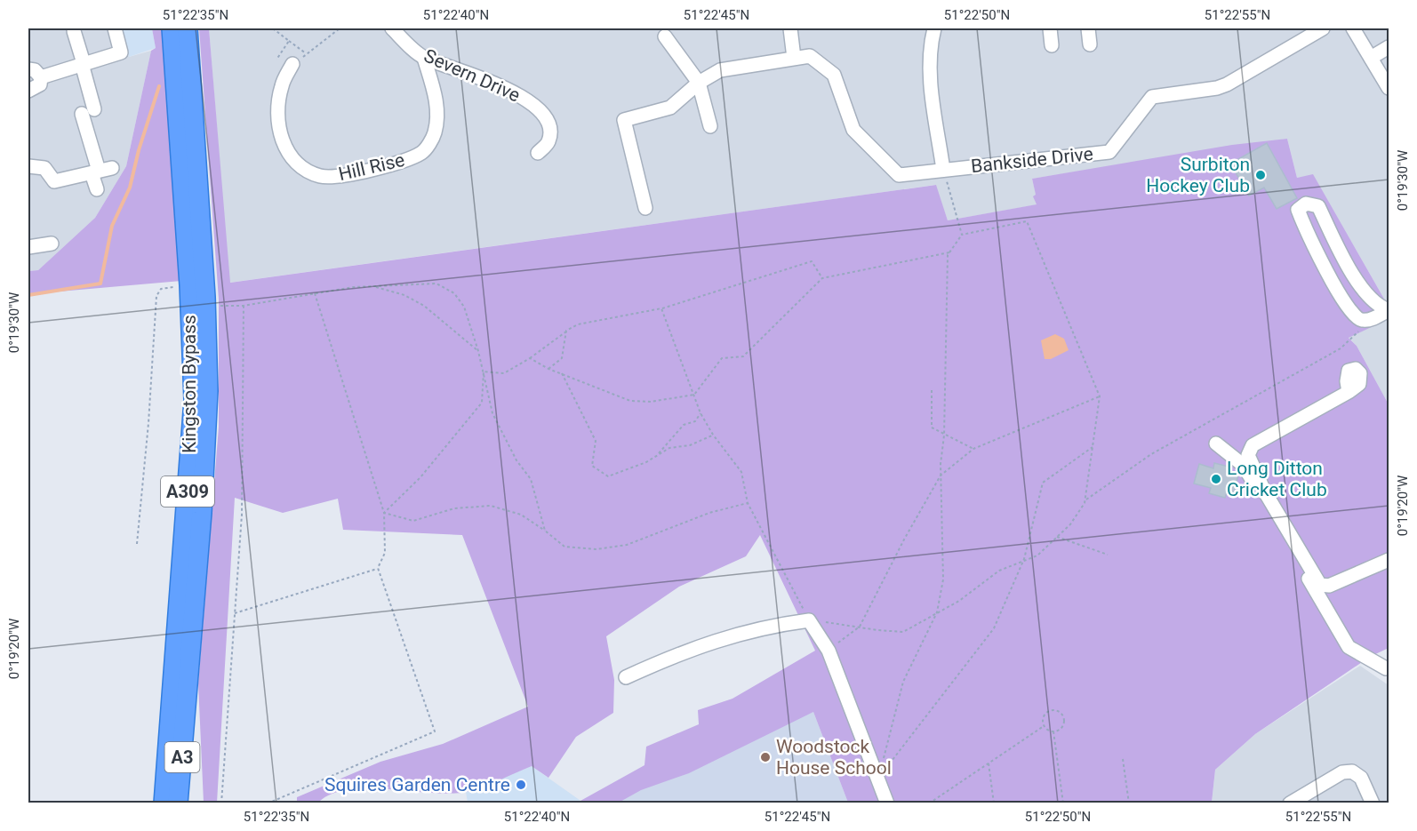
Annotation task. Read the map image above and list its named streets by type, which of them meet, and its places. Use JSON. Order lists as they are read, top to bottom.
{
  "streets": {
    "highway": ["Kingston Bypass", "A309", "A3"],
    "street": ["Severn Drive", "Bankside Drive", "Hill Rise"]
  },
  "crossings": [
    ["Severn Drive", "Hill Rise"],
    ["Kingston Bypass", "A309"],
    ["Kingston Bypass", "A3"],
    ["A309", "A3"]
  ],
  "places": [
    "Surbiton Hockey Club",
    "Long Ditton Cricket Club",
    "Woodstock House School",
    "Squires Garden Centre"
  ],
  "coordinates": [
    "51°22'35\"N",
    "51°22'40\"N",
    "51°22'45\"N",
    "51°22'50\"N",
    "51°22'55\"N",
    "0°19'30\"W",
    "0°19'20\"W"
  ]
}
